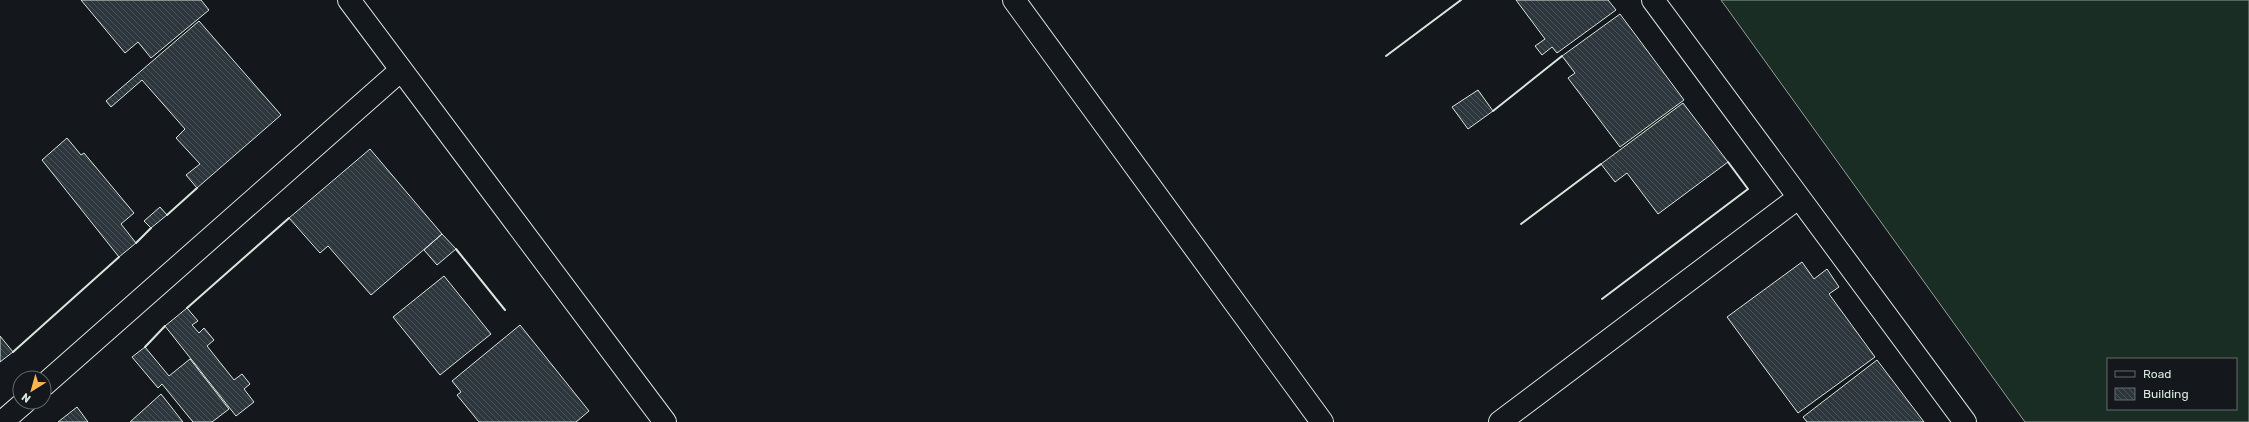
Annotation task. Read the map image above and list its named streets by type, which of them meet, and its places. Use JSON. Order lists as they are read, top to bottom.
{
  "legend": ["Road", "Building"],
  "north": "bottom left"
}
